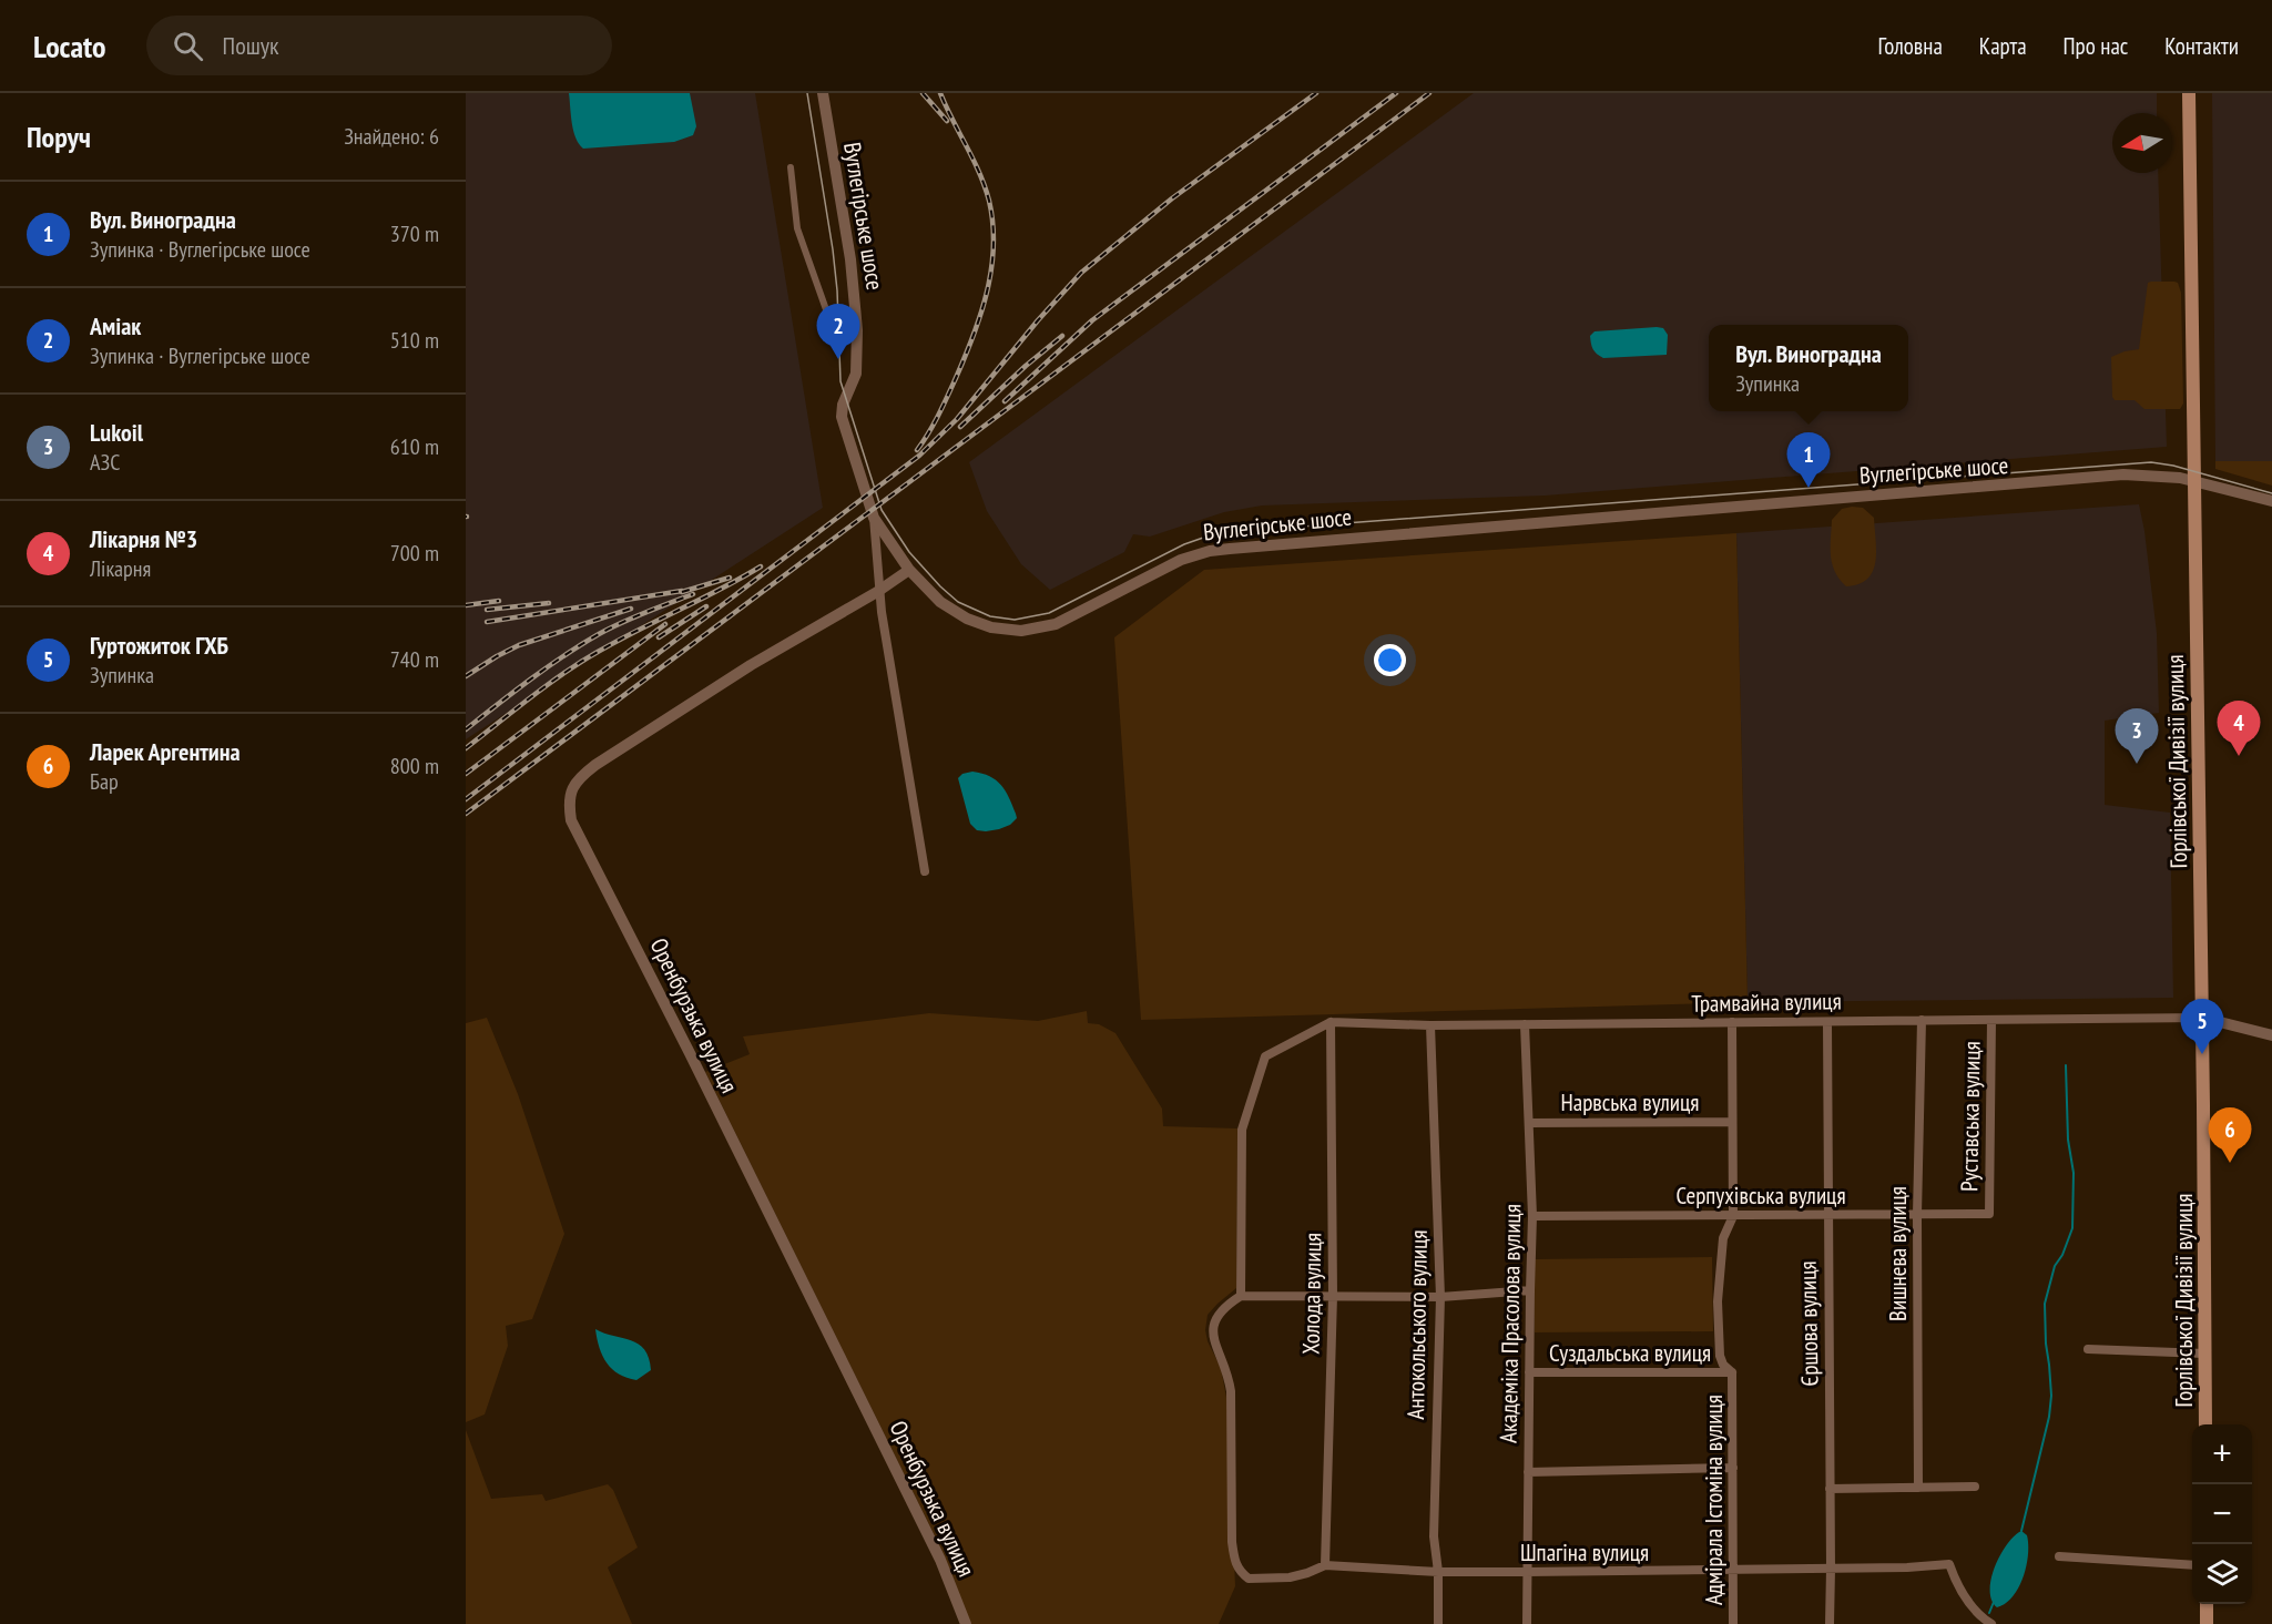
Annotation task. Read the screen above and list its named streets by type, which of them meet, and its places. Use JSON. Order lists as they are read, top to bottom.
{
  "streets": {
    "main road": ["Горлівської Дивізії вулиця"],
    "street": [
      "Вуглегірське шосе",
      "Трамвайна вулиця",
      "Оренбурзька вулиця",
      "Нарвська вулиця",
      "Руставська вулиця",
      "Серпухівська вулиця",
      "Вишнева вулиця",
      "Холода вулиця",
      "Академіка Прасолова вулиця",
      "Єршова вулиця",
      "Антокольського вулиця",
      "Суздальська вулиця",
      "Адмірала Істоміна вулиця",
      "Шпагіна вулиця"
    ]
  },
  "crossings": [
    ["Вуглегірське шосе", "Горлівської Дивізії вулиця"],
    ["Вуглегірське шосе", "Оренбурзька вулиця"],
    ["Горлівської Дивізії вулиця", "Трамвайна вулиця"],
    ["Трамвайна вулиця", "Руставська вулиця"],
    ["Трамвайна вулиця", "Вишнева вулиця"],
    ["Трамвайна вулиця", "Холода вулиця"],
    ["Трамвайна вулиця", "Академіка Прасолова вулиця"],
    ["Трамвайна вулиця", "Єршова вулиця"],
    ["Трамвайна вулиця", "Антокольського вулиця"],
    ["Трамвайна вулиця", "Адмірала Істоміна вулиця"],
    ["Нарвська вулиця", "Академіка Прасолова вулиця"],
    ["Нарвська вулиця", "Адмірала Істоміна вулиця"],
    ["Руставська вулиця", "Серпухівська вулиця"],
    ["Серпухівська вулиця", "Вишнева вулиця"],
    ["Серпухівська вулиця", "Академіка Прасолова вулиця"],
    ["Серпухівська вулиця", "Єршова вулиця"],
    ["Серпухівська вулиця", "Адмірала Істоміна вулиця"],
    ["Холода вулиця", "Шпагіна вулиця"],
    ["Академіка Прасолова вулиця", "Суздальська вулиця"],
    ["Академіка Прасолова вулиця", "Шпагіна вулиця"],
    ["Єршова вулиця", "Шпагіна вулиця"],
    ["Антокольського вулиця", "Шпагіна вулиця"],
    ["Суздальська вулиця", "Адмірала Істоміна вулиця"],
    ["Адмірала Істоміна вулиця", "Шпагіна вулиця"]
  ],
  "north": "left",
  "page": {
    "header": "Locato",
    "search": "Пошук",
    "nav": [
      "Головна",
      "Карта",
      "Про нас",
      "Контакти"
    ],
    "heading": ["Поруч", "Знайдено: 6"],
    "list": [
      {
        "mark": "1",
        "name": "Вул. Виноградна",
        "note": "Зупинка · Вуглегірське шосе",
        "value": "370 m"
      },
      {
        "mark": "2",
        "name": "Аміак",
        "note": "Зупинка · Вуглегірське шосе",
        "value": "510 m"
      },
      {
        "mark": "3",
        "name": "Lukoil",
        "note": "АЗС",
        "value": "610 m"
      },
      {
        "mark": "4",
        "name": "Лікарня №3",
        "note": "Лікарня",
        "value": "700 m"
      },
      {
        "mark": "5",
        "name": "Гуртожиток ГХБ",
        "note": "Зупинка",
        "value": "740 m"
      },
      {
        "mark": "6",
        "name": "Ларек Аргентина",
        "note": "Бар",
        "value": "800 m"
      }
    ],
    "pins": [
      "2",
      "1",
      "4",
      "3",
      "5",
      "6"
    ],
    "popup": ["Вул. Виноградна", "Зупинка"],
    "map_buttons": ["+", "−"]
  }
}
